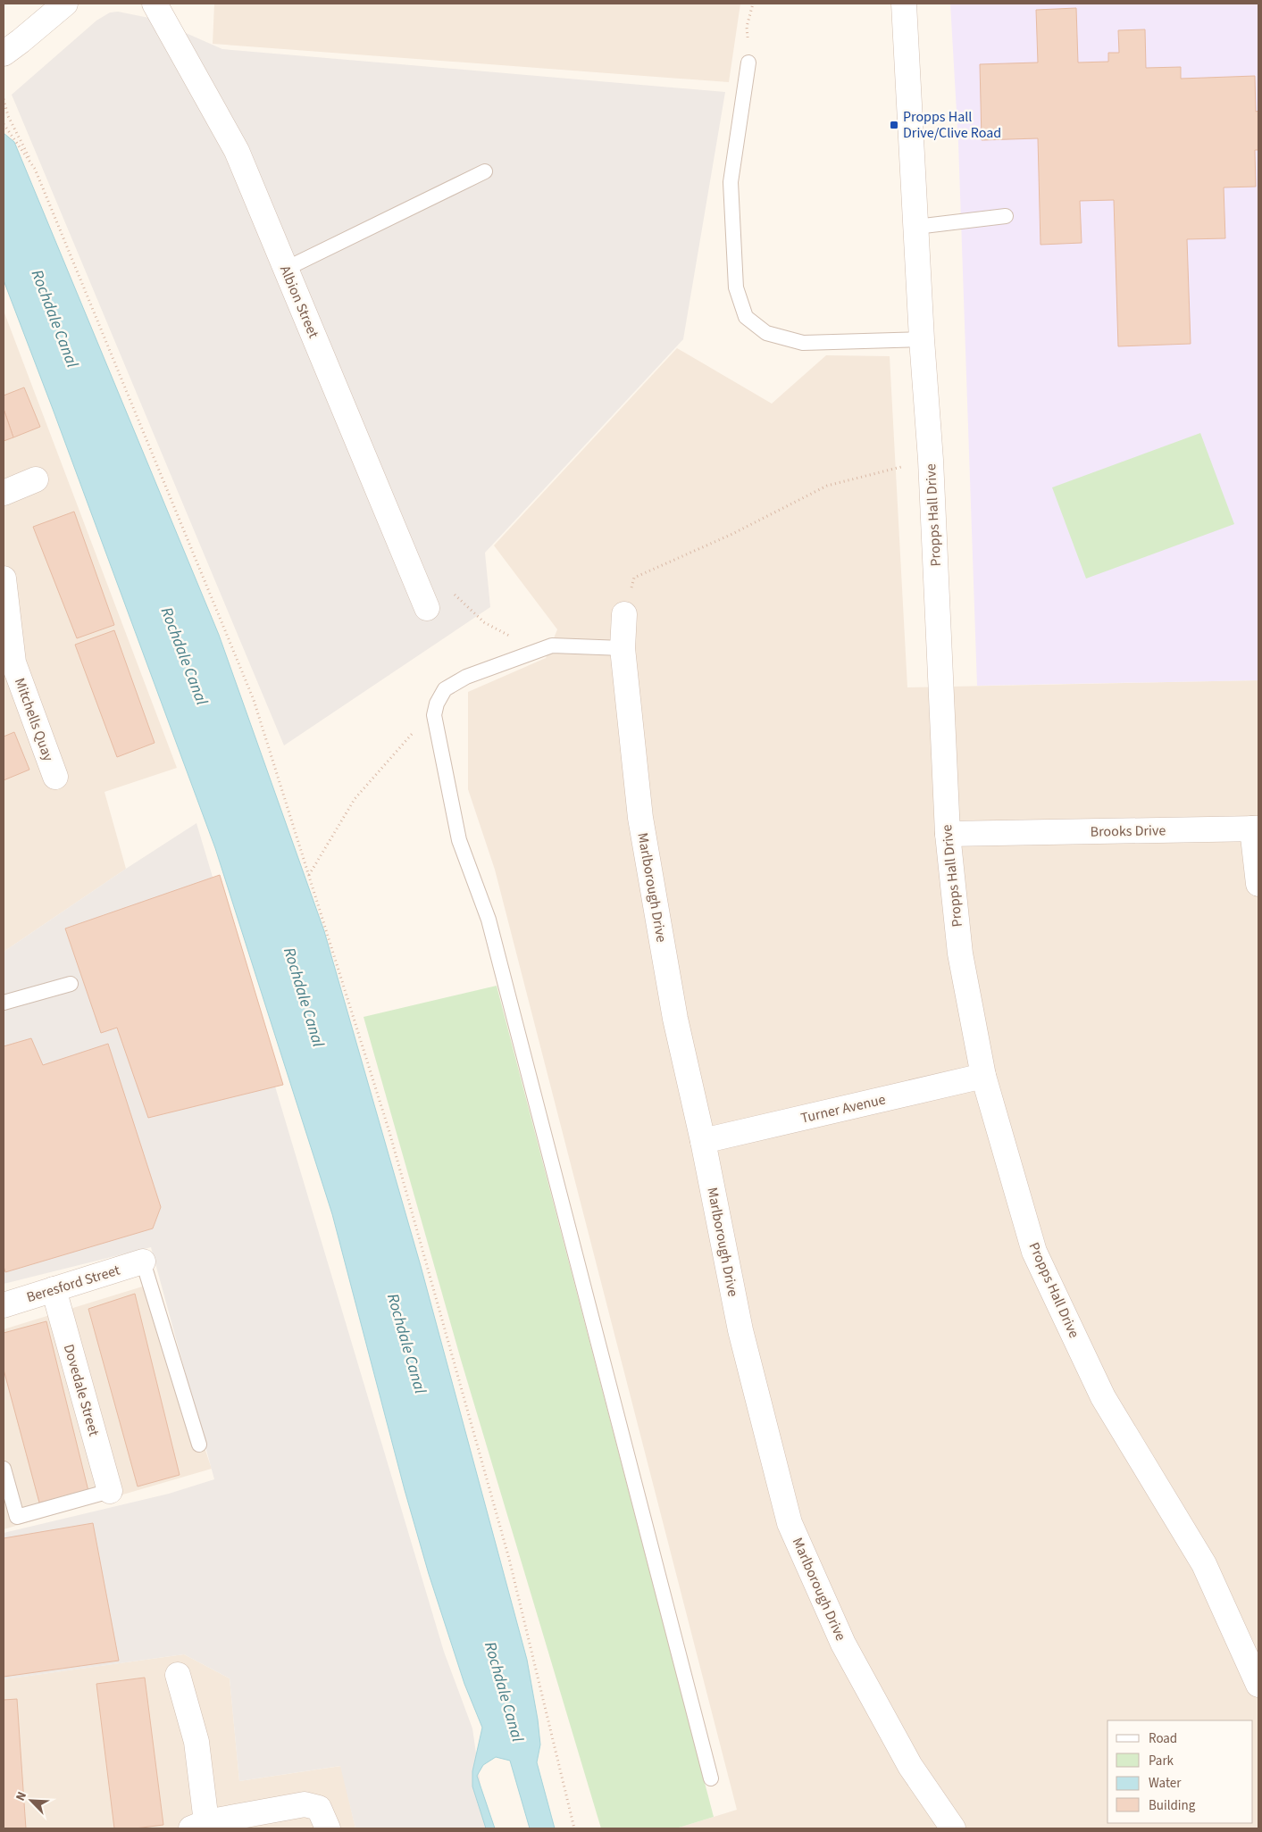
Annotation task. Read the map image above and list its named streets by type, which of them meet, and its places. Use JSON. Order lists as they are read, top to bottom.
{
  "streets": {
    "street": [
      "Albion Street",
      "Propps Hall Drive",
      "Mitchells Quay",
      "Brooks Drive",
      "Marlborough Drive",
      "Turner Avenue",
      "Beresford Street",
      "Dovedale Street"
    ]
  },
  "crossings": [
    ["Propps Hall Drive", "Brooks Drive"],
    ["Propps Hall Drive", "Turner Avenue"],
    ["Marlborough Drive", "Turner Avenue"],
    ["Beresford Street", "Dovedale Street"]
  ],
  "water": ["Rochdale Canal"],
  "places": {
    "transit": ["Propps Hall Drive/Clive Road"]
  },
  "legend": [
    "Road",
    "Park",
    "Water",
    "Building"
  ],
  "north": "top left"
}
